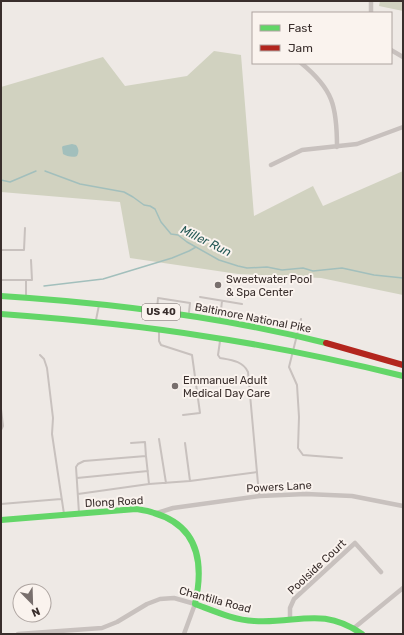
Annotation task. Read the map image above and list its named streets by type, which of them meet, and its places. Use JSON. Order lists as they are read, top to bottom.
{
  "streets": {
    "main road": [
      "US 40",
      "Baltimore National Pike",
      "Dlong Road",
      "Chantilla Road"
    ],
    "street": ["Powers Lane", "Poolside Court"]
  },
  "crossings": [
    ["Powers Lane", "Dlong Road"],
    ["Dlong Road", "Chantilla Road"],
    ["Poolside Court", "Chantilla Road"]
  ],
  "water": ["Miller Run"],
  "places": ["Sweetwater Pool & Spa Center", "Emmanuel Adult Medical Day Care"],
  "legend": ["Fast", "Jam"],
  "north": "bottom right"
}
